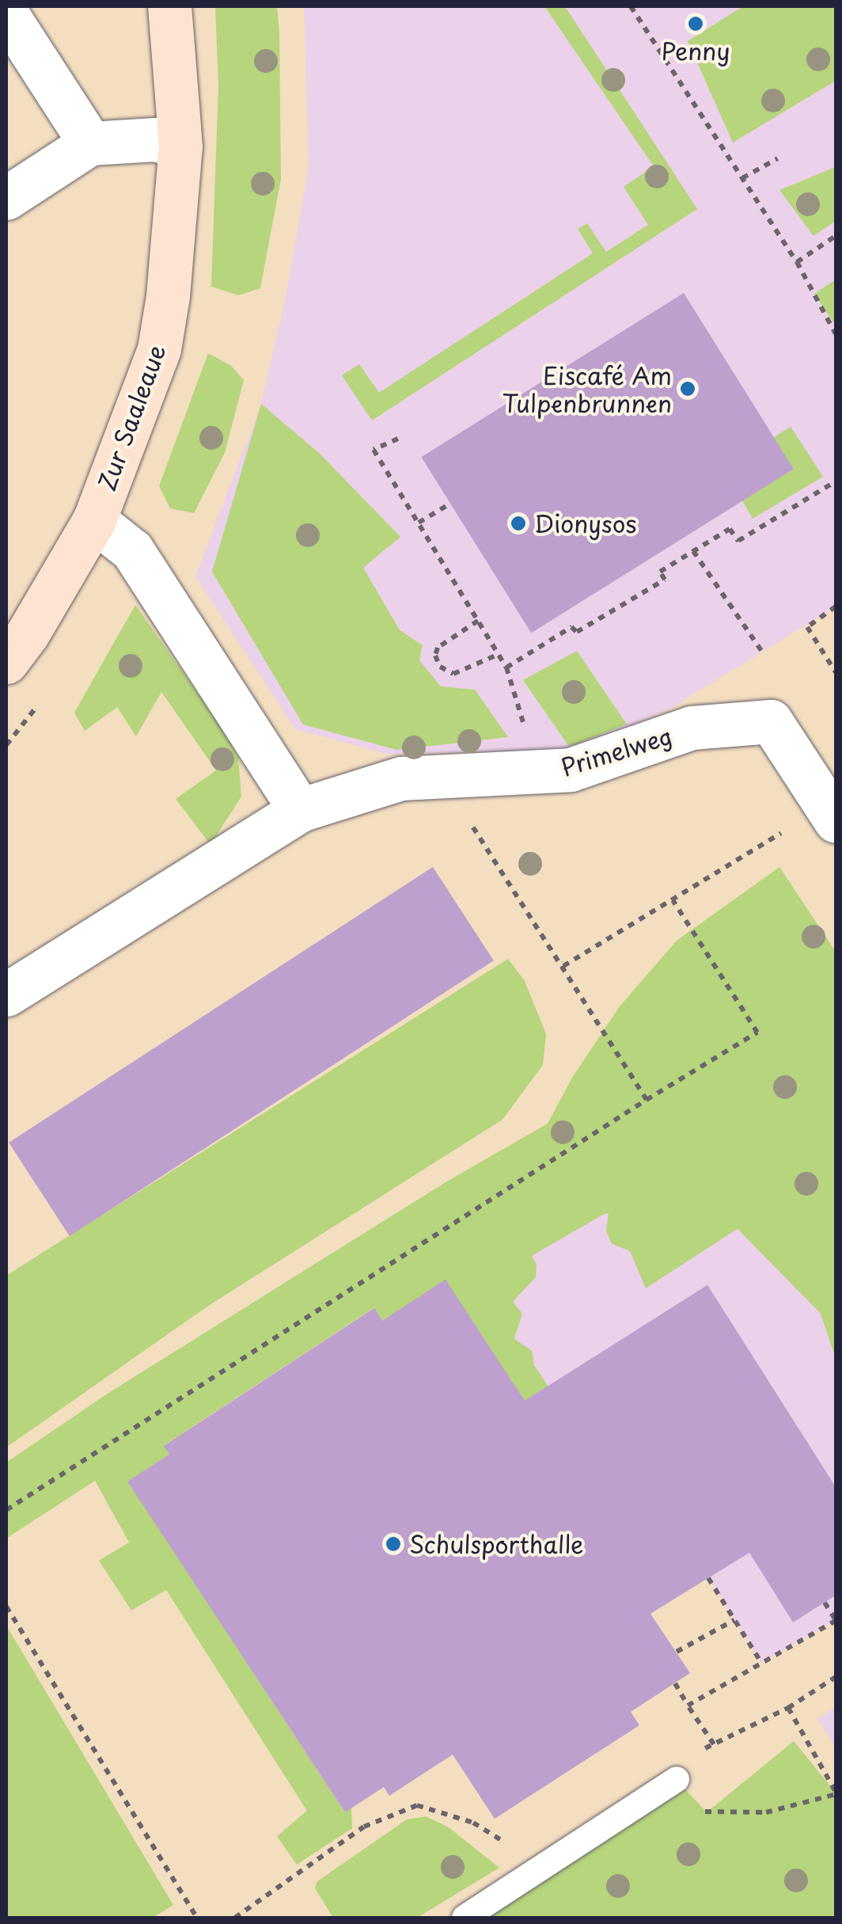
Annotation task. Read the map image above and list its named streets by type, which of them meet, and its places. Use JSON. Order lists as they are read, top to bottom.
{
  "streets": {
    "street": ["Zur Saaleaue", "Primelweg"]
  },
  "places": [
    "Penny",
    "Eiscafé Am Tulpenbrunnen",
    "Dionysos",
    "Schulsporthalle"
  ]
}
